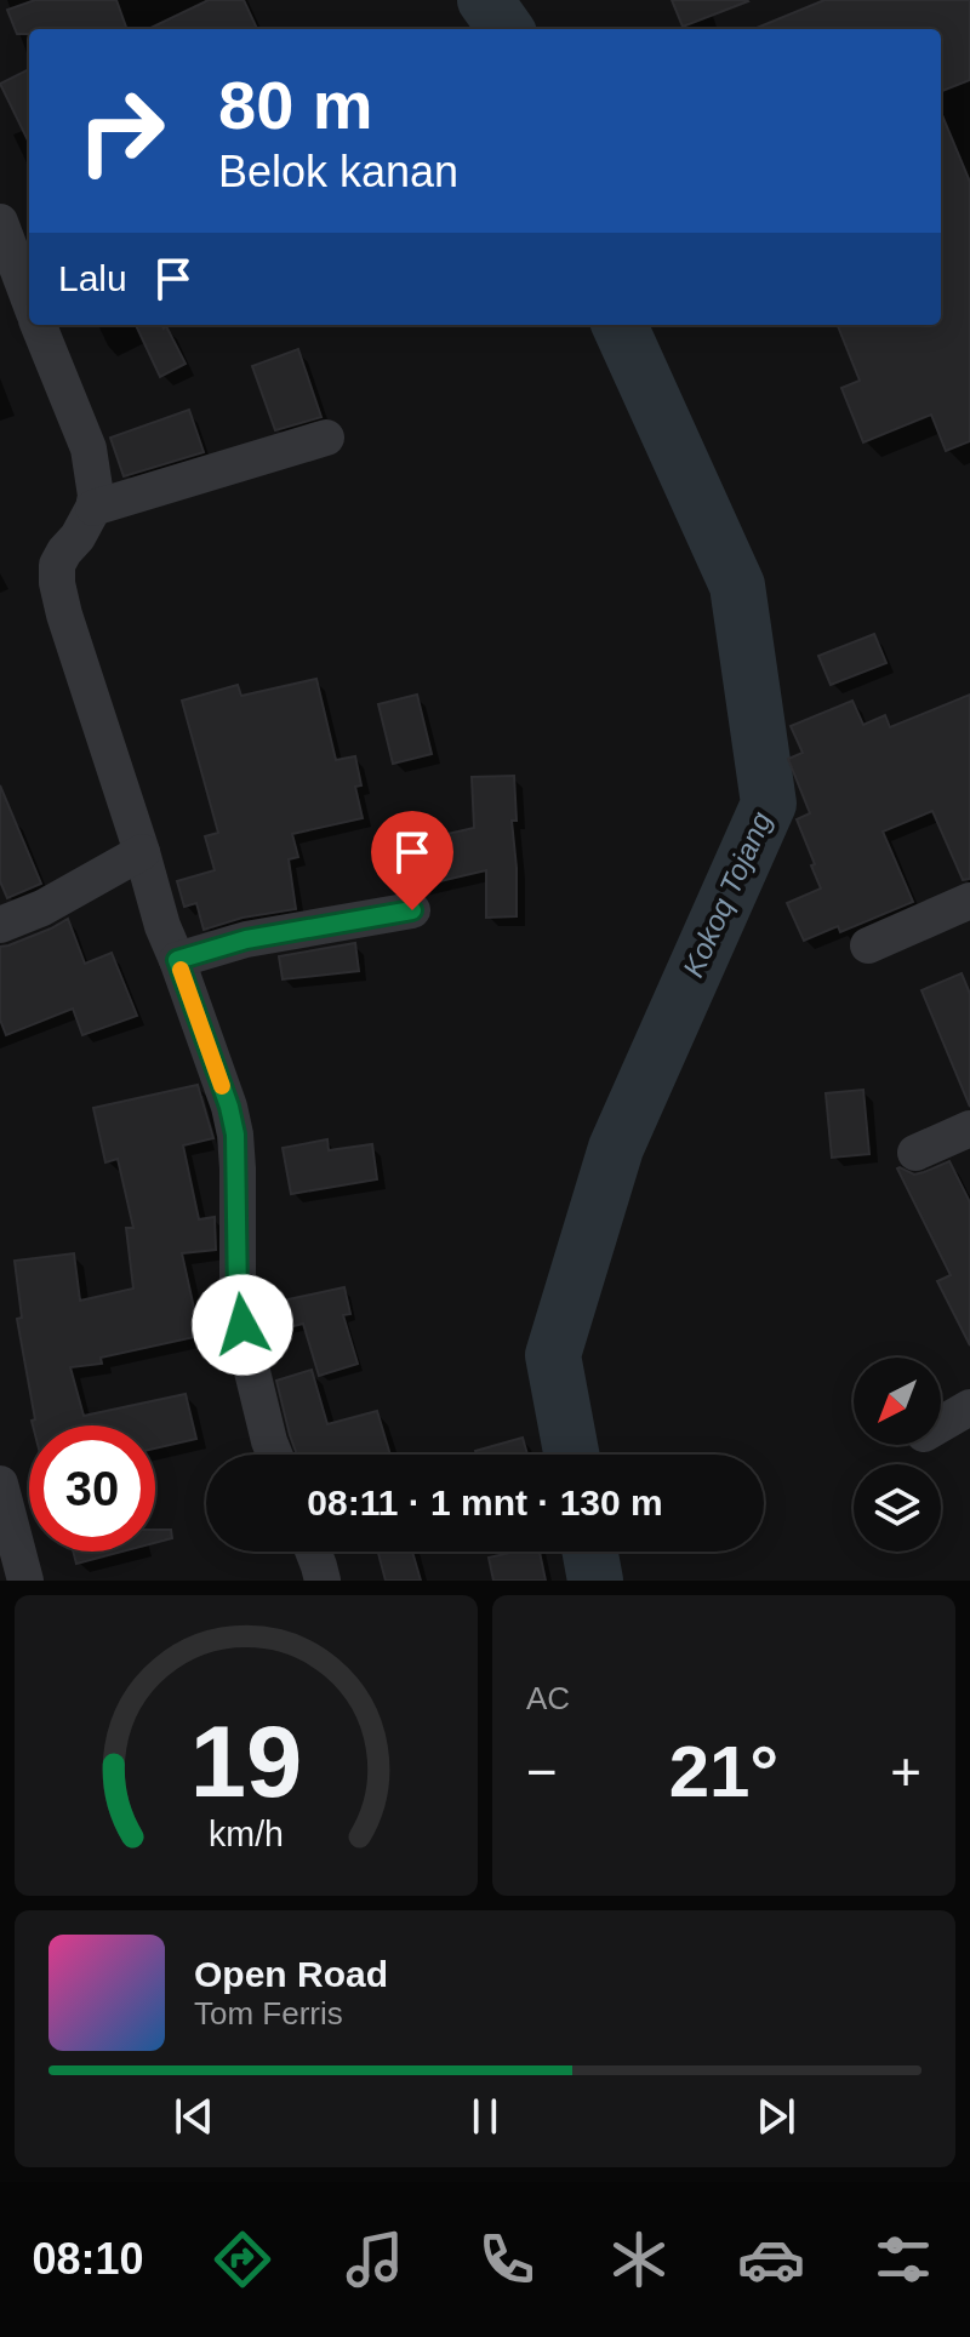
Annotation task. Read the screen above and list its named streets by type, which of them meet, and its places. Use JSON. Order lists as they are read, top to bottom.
{
  "water": ["Kokoq Tojang"],
  "north": "bottom left",
  "page": {
    "turn": ["80 m", "Belok kanan"],
    "then": "Lalu",
    "limit": "30",
    "trip": "08:11 · 1 mnt · 130 m",
    "tile": "AC",
    "heat": ["−", "21°", "+"],
    "song": ["Open Road", "Tom Ferris"],
    "tabs": "08:10",
    "gauge": ["19", "km/h"]
  }
}
